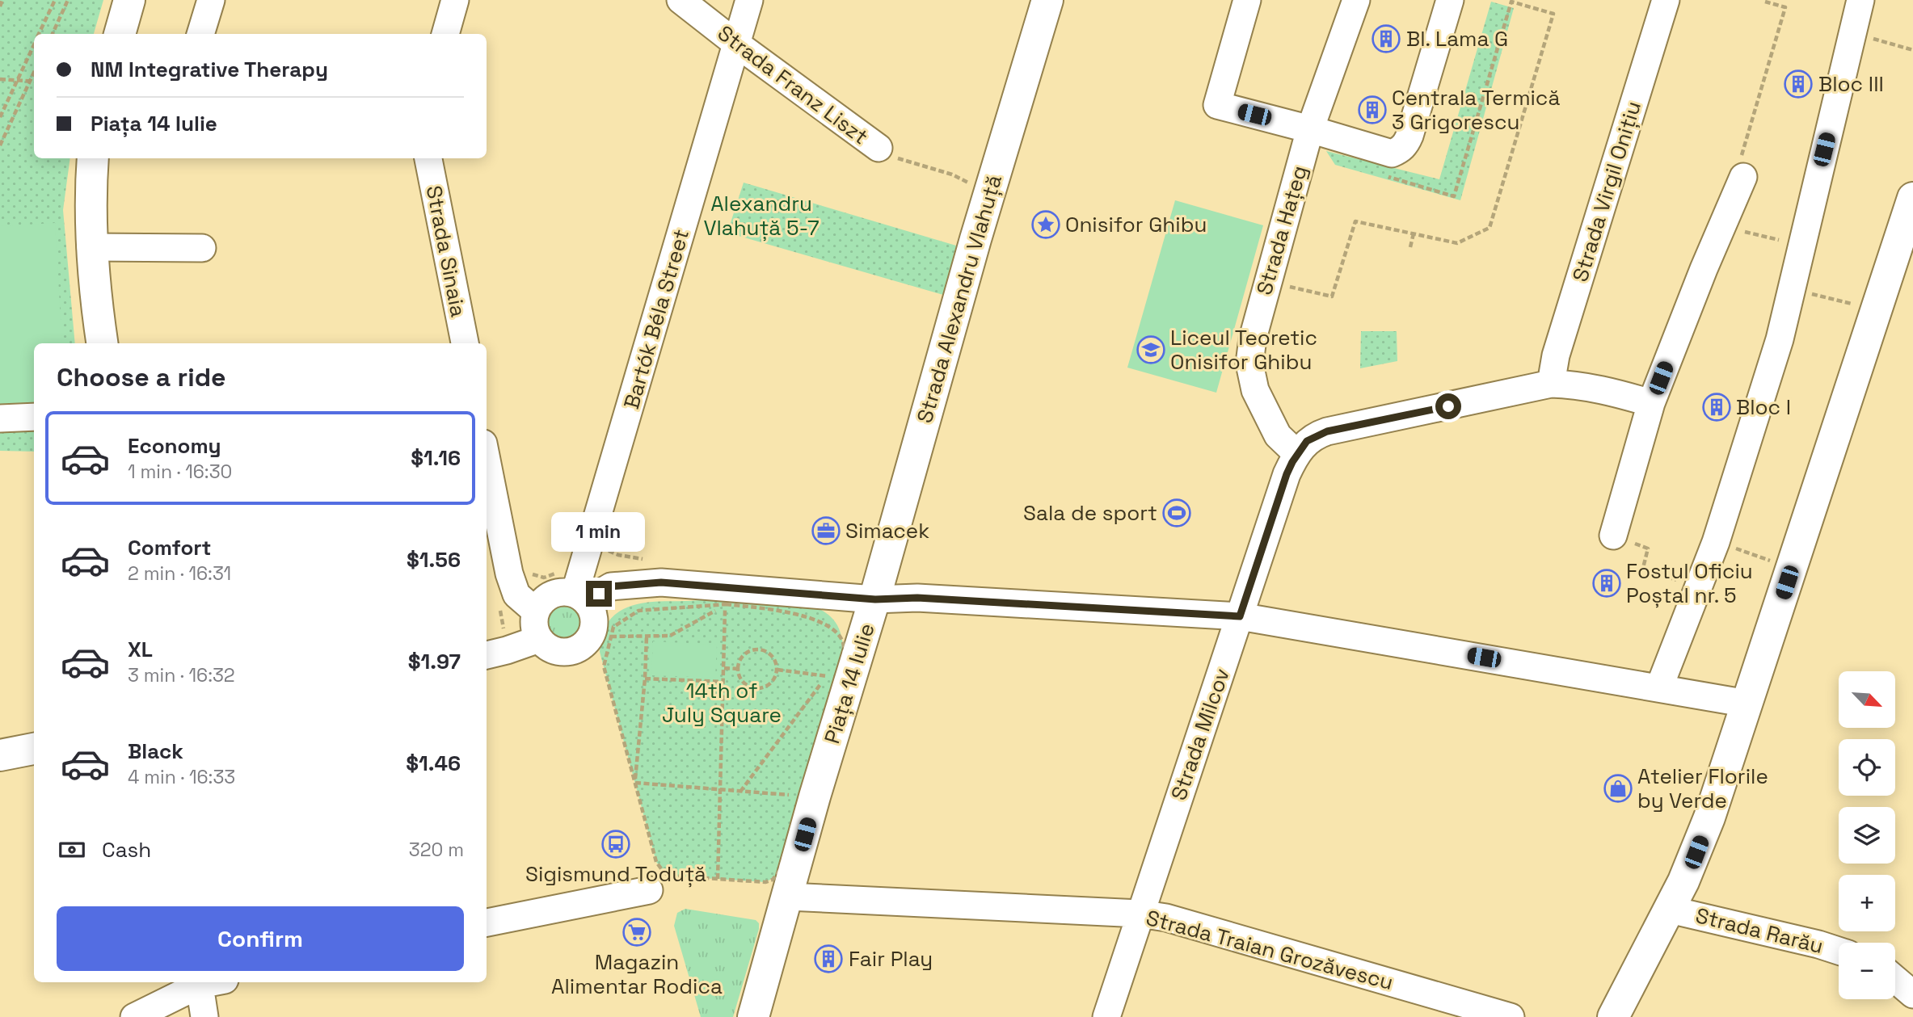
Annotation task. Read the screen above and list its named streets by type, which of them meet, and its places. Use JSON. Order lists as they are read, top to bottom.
{
  "streets": {
    "main road": ["Strada Alexandru Vlahuță", "Piața 14 Iulie"],
    "street": [
      "Strada Franz Liszt",
      "Strada Virgil Onițiu",
      "Strada Hațeg",
      "Strada Sinaia",
      "Bartók Béla Street",
      "Strada Milcov",
      "Strada Rarău",
      "Strada Traian Grozăvescu"
    ]
  },
  "crossings": [
    ["Strada Franz Liszt", "Bartók Béla Street"],
    ["Strada Hațeg", "Strada Milcov"],
    ["Strada Alexandru Vlahuță", "Piața 14 Iulie"],
    ["Bartók Béla Street", "Piața 14 Iulie"],
    ["Piața 14 Iulie", "Strada Traian Grozăvescu"],
    ["Strada Milcov", "Strada Traian Grozăvescu"]
  ],
  "parks": ["Alexandru Vlahuță 5-7", "14th of July Square"],
  "places": {
    "building": [
      "Bl. Lama G",
      "Bloc III",
      "Centrala Termică 3 Grigorescu",
      "Bloc I",
      "Fostul Oficiu Poștal nr. 5",
      "Fair Play"
    ],
    "place": ["Onisifor Ghibu"],
    "school or university": ["Liceul Teoretic Onisifor Ghibu"],
    "sports": ["Sala de sport"],
    "office": ["Simacek"],
    "shop": ["Atelier Florile by Verde"],
    "bus stop": ["Sigismund Toduță"],
    "supermarket": ["Magazin Alimentar Rodica"]
  },
  "north": "bottom right",
  "page": {
    "banner": ["NM Integrative Therapy", "Piața 14 Iulie"],
    "heading": "Choose a ride",
    "list": [
      {
        "name": "Economy",
        "note": "1 min · 16:30",
        "value": "$1.16"
      },
      {
        "name": "Comfort",
        "note": "2 min · 16:31",
        "value": "$1.56"
      },
      {
        "name": "XL",
        "note": "3 min · 16:32",
        "value": "$1.97"
      },
      {
        "name": "Black",
        "note": "4 min · 16:33",
        "value": "$1.46"
      }
    ],
    "bubble": "1 min",
    "map_buttons": ["+", "−"],
    "pay": ["Cash", "320 m"],
    "buttons": "Confirm"
  }
}
